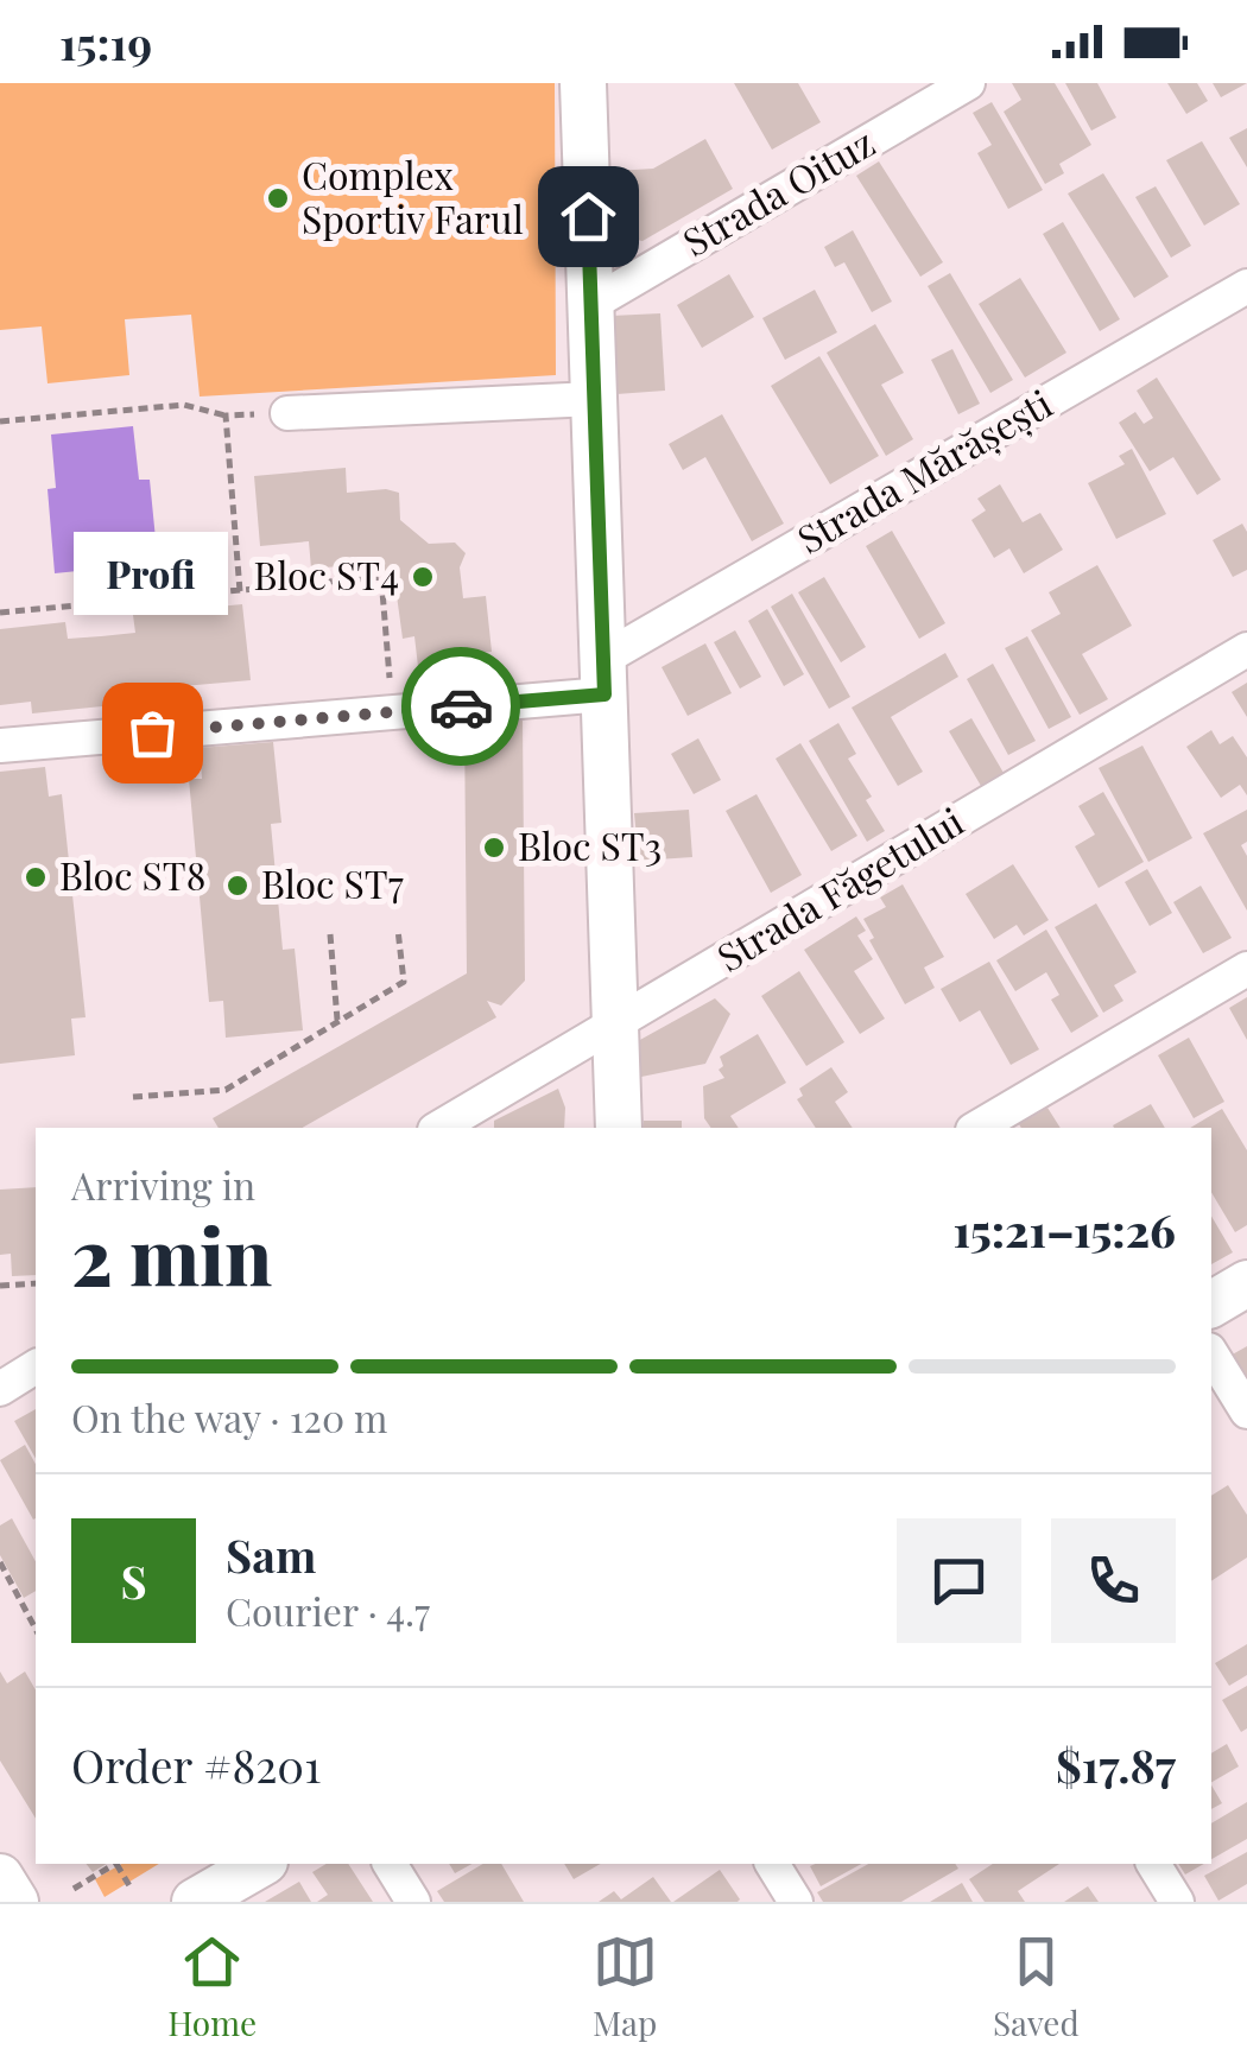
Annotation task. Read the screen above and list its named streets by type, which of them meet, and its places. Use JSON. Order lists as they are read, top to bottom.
{
  "streets": {
    "street": ["Strada Oituz", "Strada Mărășești", "Strada Făgetului"]
  },
  "places": [
    "Complex Sportiv Farul",
    "Bloc ST4",
    "Profi",
    "Bloc ST3",
    "Bloc ST8",
    "Bloc ST7"
  ],
  "page": {
    "status": "15:19",
    "bubble": "Profi",
    "heading": ["2 min", "Arriving in", "15:21–15:26"],
    "panel": [
      "Sam",
      "Courier · 4.7",
      "Order #8201",
      "$17.87"
    ],
    "bar": "On the way · 120 m",
    "round": "S",
    "tabs": ["Home", "Map", "Saved"]
  }
}
